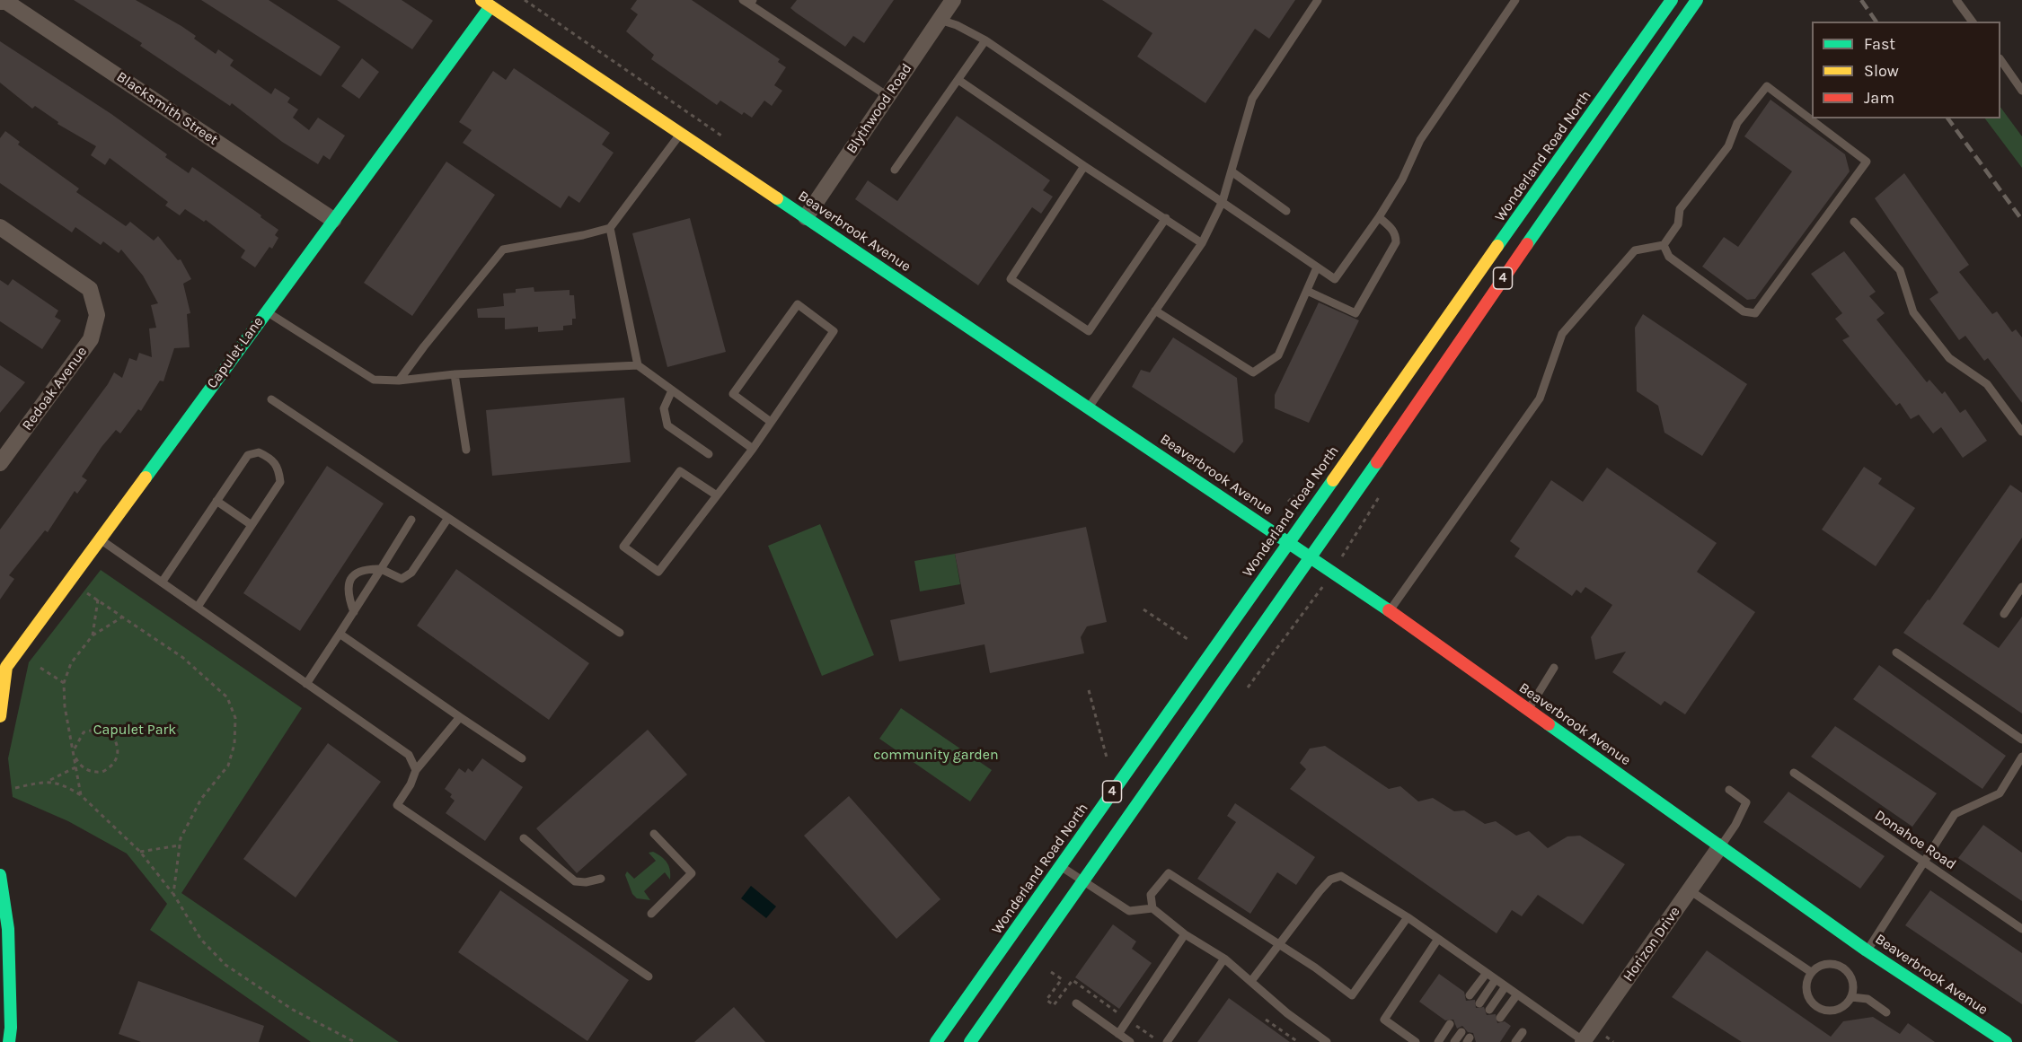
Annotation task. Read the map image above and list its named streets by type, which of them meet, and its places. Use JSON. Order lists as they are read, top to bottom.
{
  "streets": {
    "street": [
      "Blacksmith Street",
      "Blythwood Road",
      "Wonderland Road North",
      "Beaverbrook Avenue",
      "4",
      "Capulet Lane",
      "Redoak Avenue",
      "Horizon Drive"
    ],
    "lane": ["Donahoe Road"]
  },
  "crossings": [
    ["Blacksmith Street", "Capulet Lane"],
    ["Blythwood Road", "Beaverbrook Avenue"],
    ["Wonderland Road North", "Beaverbrook Avenue"],
    ["Beaverbrook Avenue", "4"],
    ["Beaverbrook Avenue", "Capulet Lane"],
    ["Beaverbrook Avenue", "Horizon Drive"]
  ],
  "parks": ["Capulet Park", "community garden"],
  "legend": ["Fast", "Slow", "Jam"]
}
